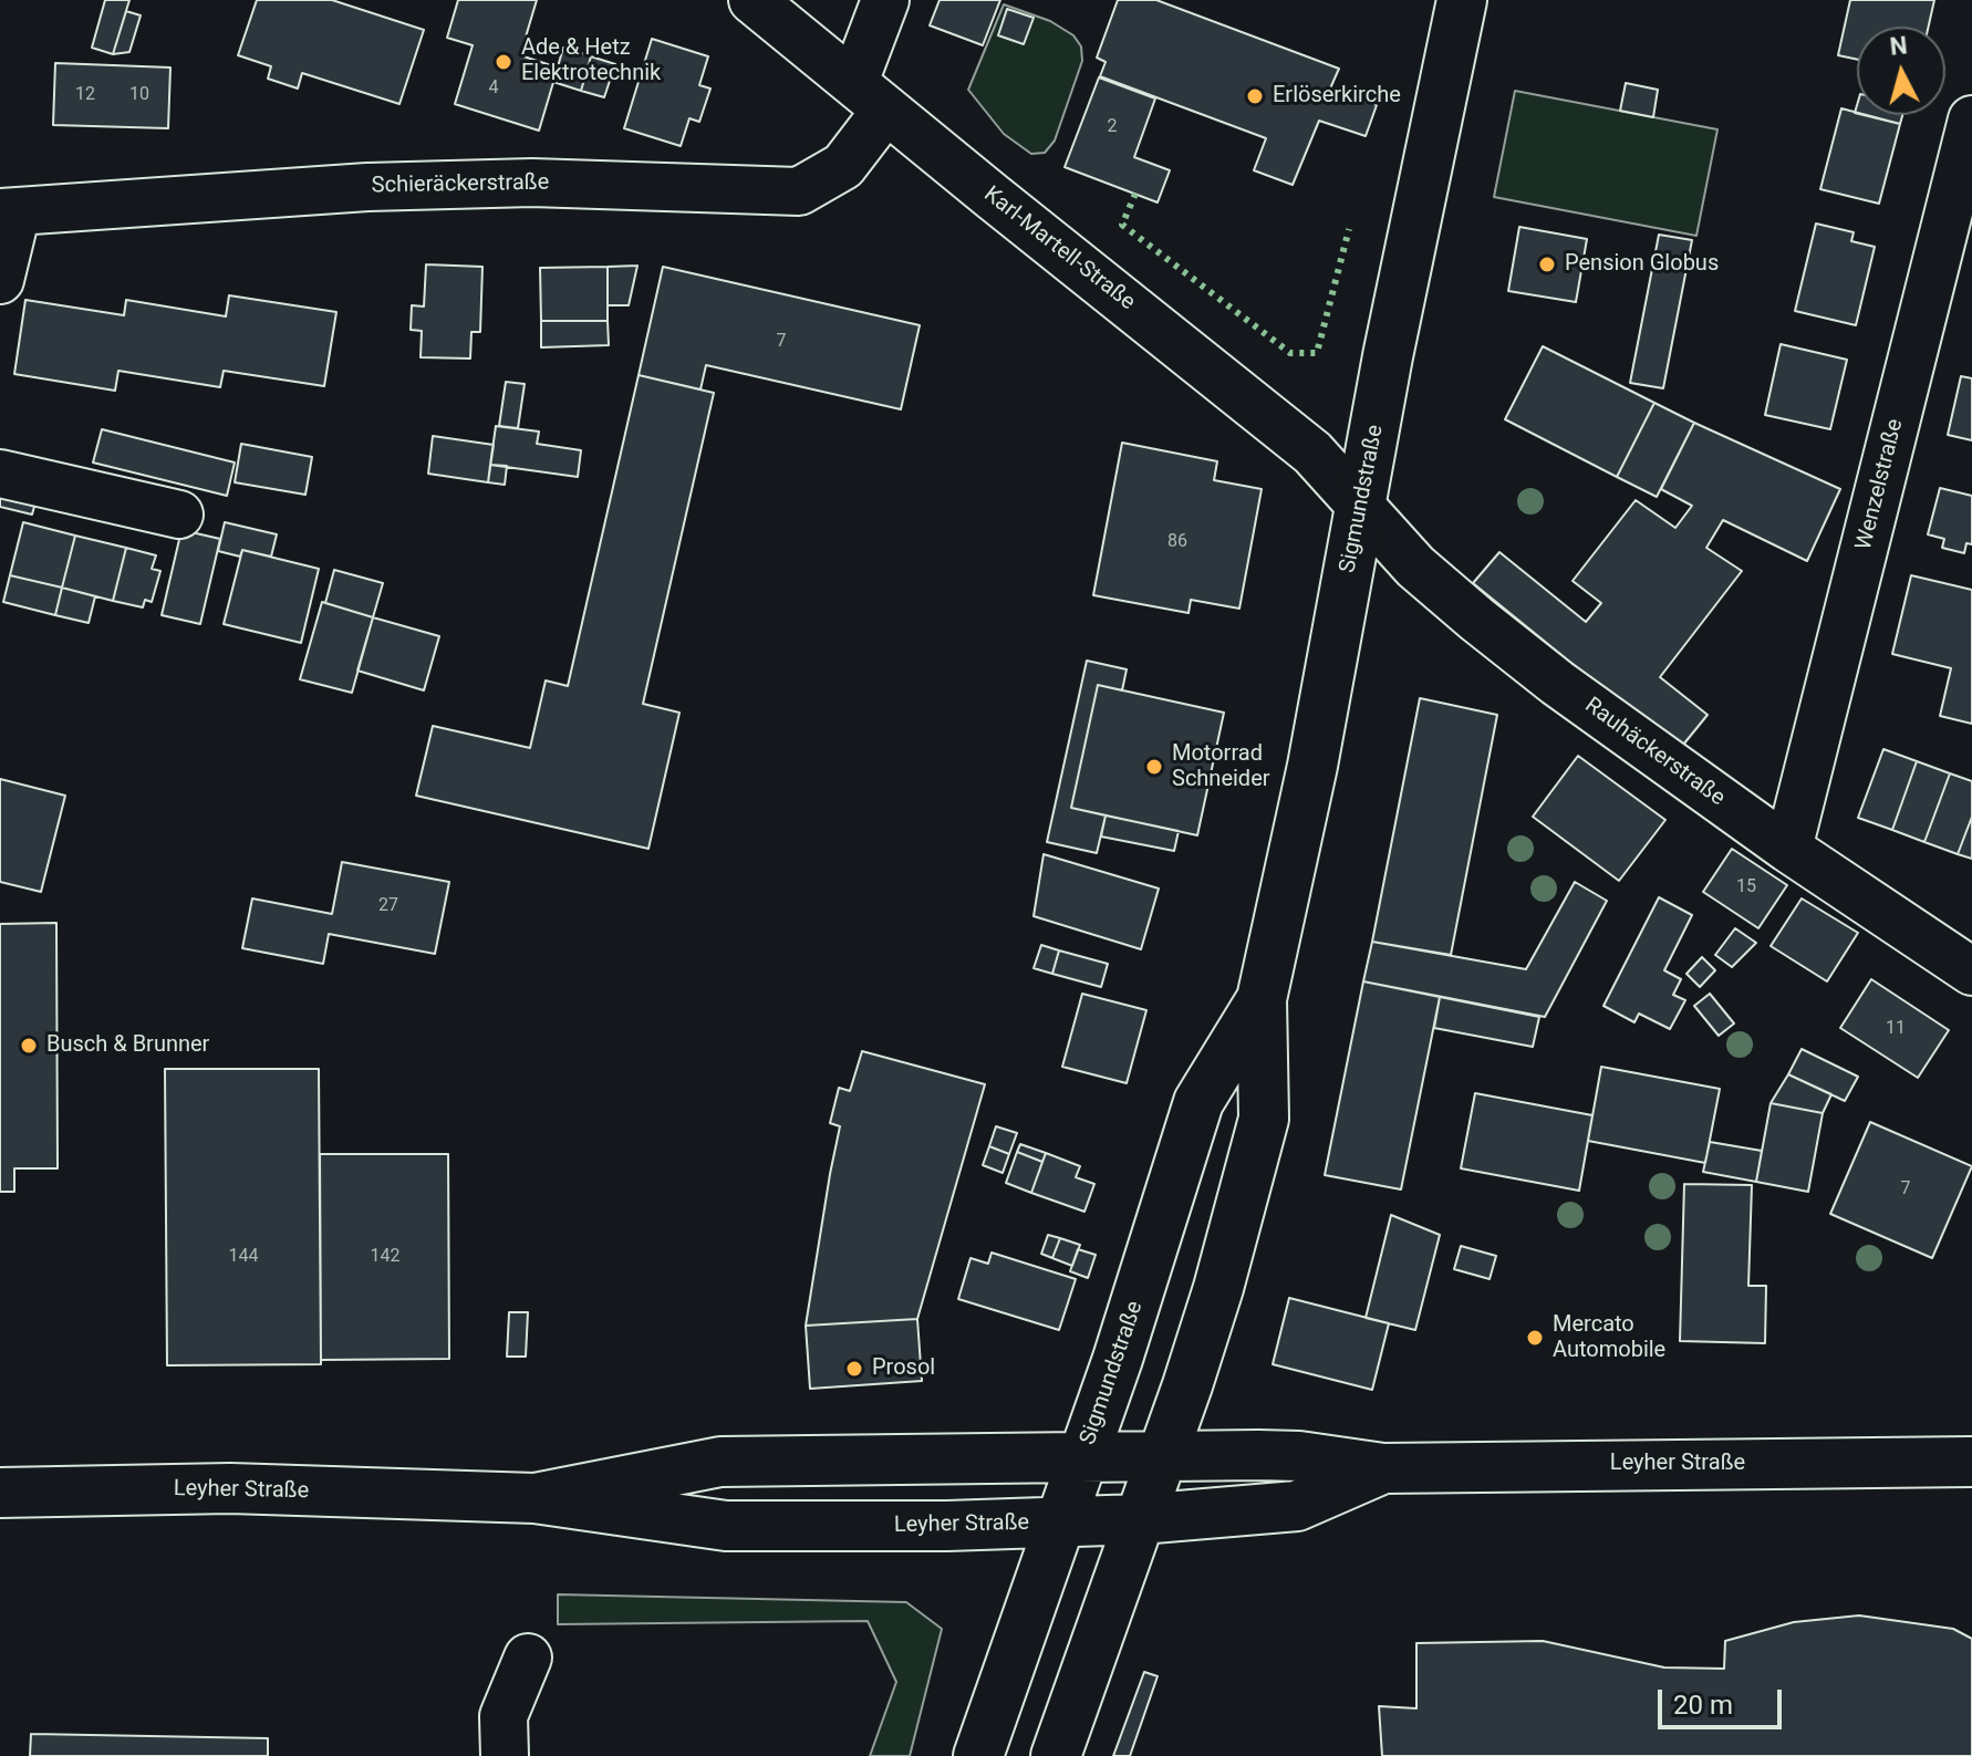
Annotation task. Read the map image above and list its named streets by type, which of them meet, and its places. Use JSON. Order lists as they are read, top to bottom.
{
  "streets": {
    "main road": ["Sigmundstraße", "Leyher Straße"],
    "street": [
      "Schieräckerstraße",
      "Karl-Martell-Straße",
      "Wenzelstraße",
      "Rauhäckerstraße"
    ]
  },
  "crossings": [
    ["Schieräckerstraße", "Karl-Martell-Straße"],
    ["Karl-Martell-Straße", "Sigmundstraße"],
    ["Karl-Martell-Straße", "Rauhäckerstraße"],
    ["Wenzelstraße", "Rauhäckerstraße"],
    ["Sigmundstraße", "Rauhäckerstraße"],
    ["Sigmundstraße", "Leyher Straße"]
  ],
  "places": [
    "Ade & Hetz Elektrotechnik",
    "Erlöserkirche",
    "Pension Globus",
    "Motorrad Schneider",
    "Busch & Brunner",
    "Mercato Automobile",
    "Prosol"
  ],
  "house_numbers": [
    "4",
    "12",
    "10",
    "2",
    "7",
    "86",
    "15",
    "27",
    "11",
    "7",
    "144",
    "142"
  ],
  "scale_bar": "20 m",
  "north": "top"
}
